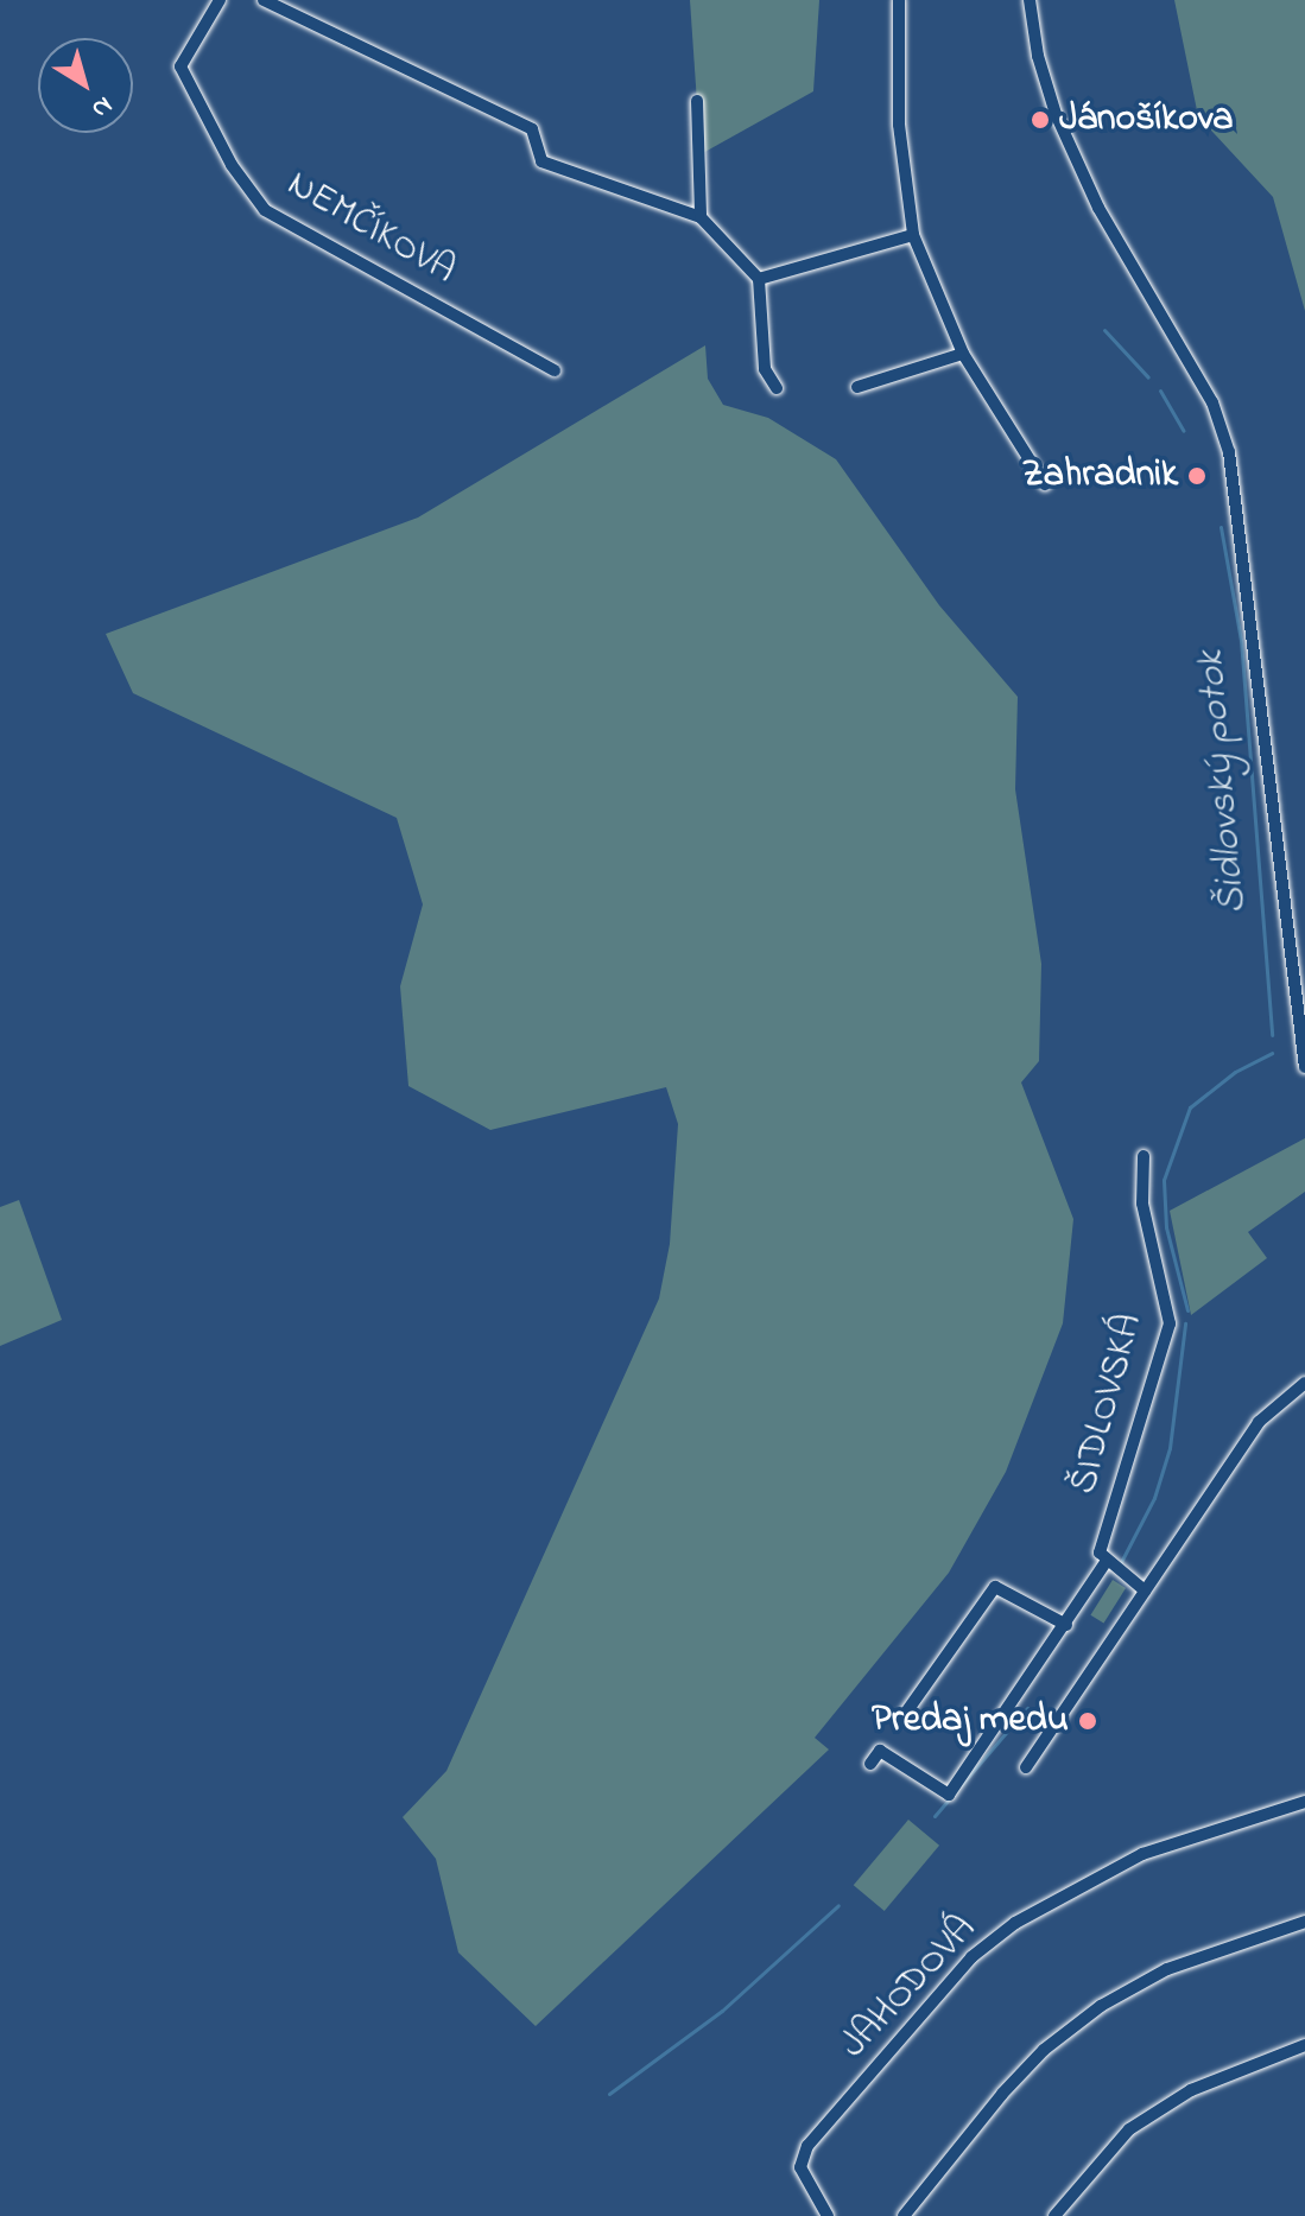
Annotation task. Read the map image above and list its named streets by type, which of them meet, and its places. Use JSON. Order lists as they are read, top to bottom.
{
  "streets": {
    "street": ["NEMČÍKOVA", "ŠIDLOVSKÁ", "JAHODOVÁ"]
  },
  "water": ["Šidlovský potok"],
  "places": ["Jánošíkova", "Zahradnik", "Predaj medu"],
  "north": "bottom right"
}
